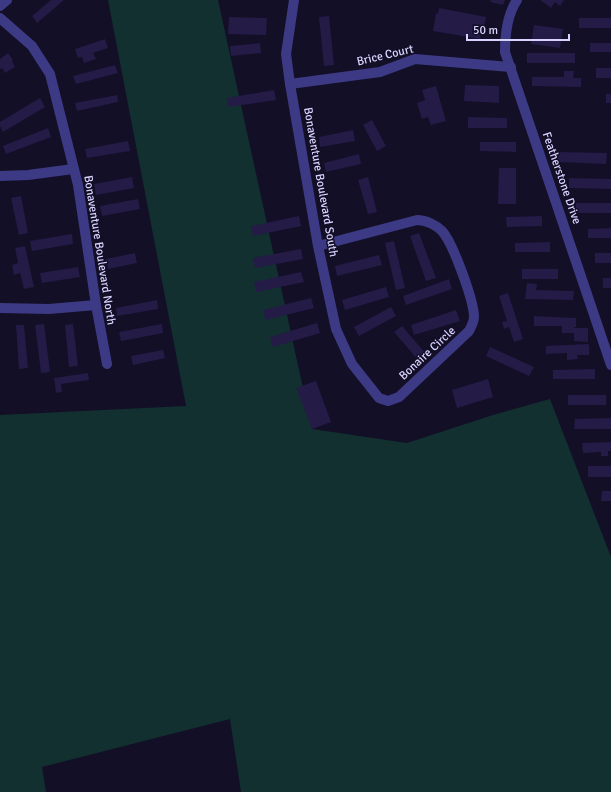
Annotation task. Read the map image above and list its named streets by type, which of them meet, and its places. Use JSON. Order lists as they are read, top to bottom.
{
  "streets": {
    "street": [
      "Brice Court",
      "Featherstone Drive",
      "Bonaventure Boulevard South",
      "Bonaventure Boulevard North",
      "Bonaire Circle"
    ]
  },
  "crossings": [
    ["Brice Court", "Featherstone Drive"],
    ["Brice Court", "Bonaventure Boulevard South"],
    ["Bonaventure Boulevard South", "Bonaire Circle"]
  ],
  "scale_bar": "50 m"
}
